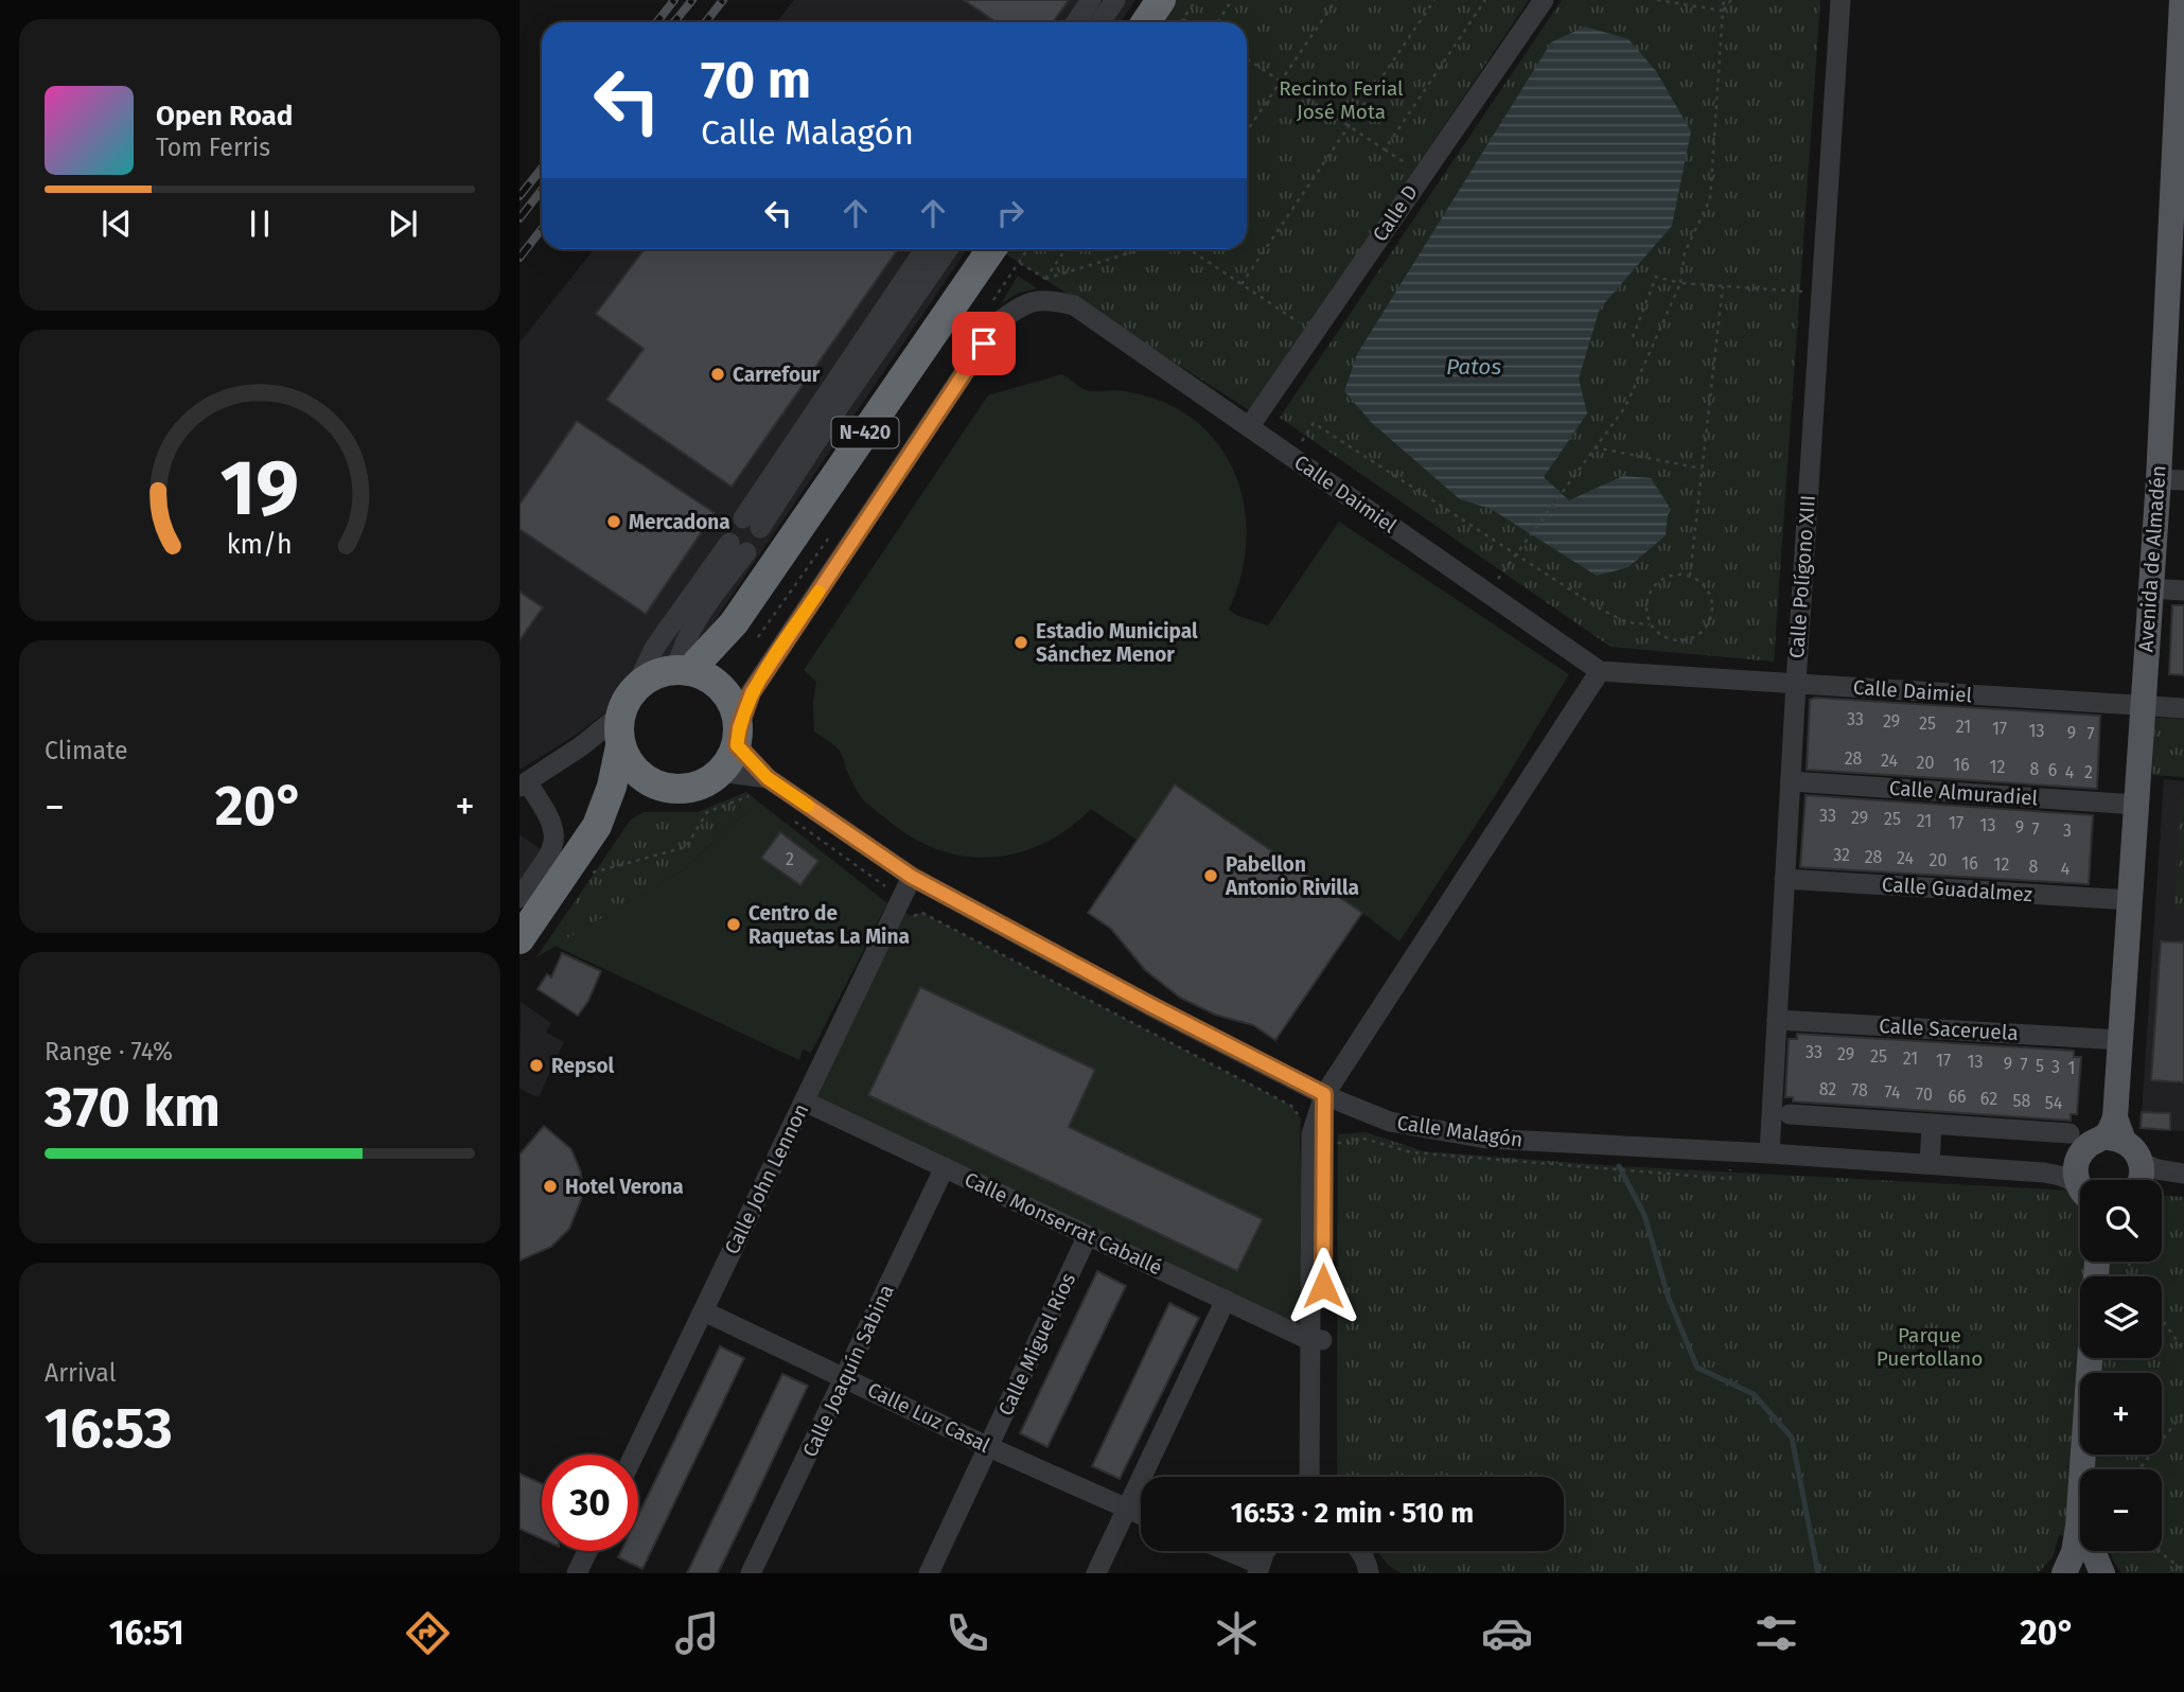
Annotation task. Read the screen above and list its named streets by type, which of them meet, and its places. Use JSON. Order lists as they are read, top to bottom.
{
  "streets": {
    "highway": ["N-420"],
    "main road": ["Avenida de Almadén"],
    "street": [
      "Calle D",
      "Calle Daimiel",
      "Calle Polígono XIII",
      "Calle Almuradiel",
      "Calle Guadalmez",
      "Calle Saceruela",
      "Calle Malagón",
      "Calle John Lennon",
      "Calle Monserrat Caballé",
      "Calle Miguel Ríos",
      "Calle Joaquín Sabina",
      "Calle Luz Casal"
    ]
  },
  "crossings": [
    ["Calle D", "Calle Daimiel"],
    ["N-420", "Calle Daimiel"],
    ["N-420", "Calle Malagón"],
    ["Calle Daimiel", "Avenida de Almadén"],
    ["Calle Daimiel", "Calle Polígono XIII"],
    ["Calle Daimiel", "Calle Malagón"],
    ["Avenida de Almadén", "Calle Almuradiel"],
    ["Avenida de Almadén", "Calle Guadalmez"],
    ["Avenida de Almadén", "Calle Saceruela"],
    ["Calle Polígono XIII", "Calle Almuradiel"],
    ["Calle Polígono XIII", "Calle Guadalmez"],
    ["Calle Polígono XIII", "Calle Saceruela"],
    ["Calle Polígono XIII", "Calle Malagón"],
    ["Calle Malagón", "Calle John Lennon"],
    ["Calle John Lennon", "Calle Monserrat Caballé"],
    ["Calle John Lennon", "Calle Luz Casal"],
    ["Calle Monserrat Caballé", "Calle Miguel Ríos"],
    ["Calle Monserrat Caballé", "Calle Joaquín Sabina"],
    ["Calle Miguel Ríos", "Calle Luz Casal"],
    ["Calle Joaquín Sabina", "Calle Luz Casal"]
  ],
  "water": ["Patos"],
  "parks": ["Recinto Ferial José Mota", "Parque Puertollano"],
  "places": [
    "Carrefour",
    "Mercadona",
    "Estadio Municipal Sánchez Menor",
    "Pabellon Antonio Rivilla",
    "Centro de Raquetas La Mina",
    "Repsol",
    "Hotel Verona"
  ],
  "house_numbers": [
    "33",
    "29",
    "25",
    "21",
    "17",
    "13",
    "9",
    "7",
    "28",
    "24",
    "20",
    "16",
    "12",
    "8",
    "6",
    "4",
    "2",
    "33",
    "29",
    "25",
    "21",
    "17",
    "13",
    "9",
    "7",
    "3",
    "32",
    "28",
    "24",
    "2",
    "20",
    "16",
    "12",
    "8",
    "4",
    "33",
    "29",
    "25",
    "21",
    "17",
    "13",
    "9",
    "7",
    "5",
    "3",
    "1",
    "82",
    "78",
    "74",
    "70",
    "66",
    "62",
    "58",
    "54"
  ],
  "page": {
    "turn": ["70 m", "Calle Malagón"],
    "song": ["Open Road", "Tom Ferris"],
    "tile": [
      "Climate",
      ["Range · 74%", "370 km"],
      ["Arrival", "16:53"]
    ],
    "heat": ["−", "20°", "+"],
    "map_buttons": ["+", "−"],
    "limit": "30",
    "trip": "16:53 · 2 min · 510 m",
    "tabs": ["16:51", "20°"],
    "gauge": ["19", "km/h"]
  }
}
